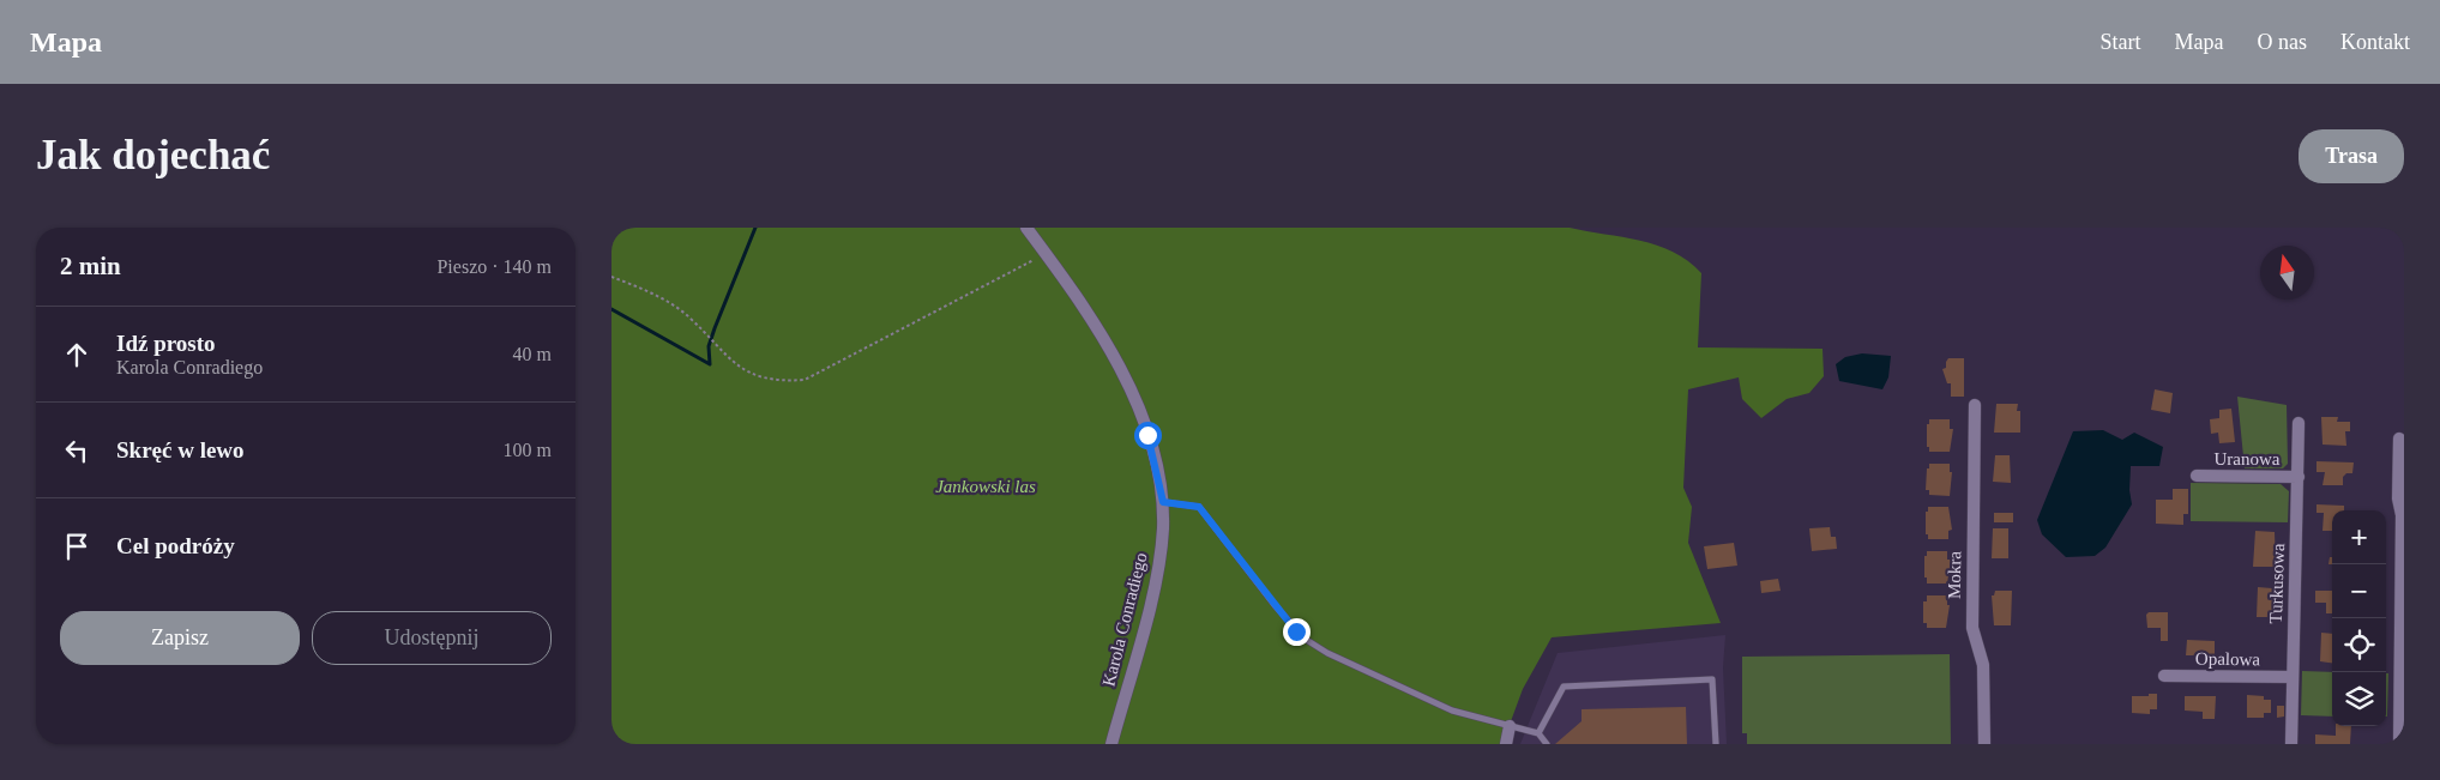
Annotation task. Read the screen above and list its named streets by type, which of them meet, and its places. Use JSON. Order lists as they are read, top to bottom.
{
  "streets": {
    "street": [
      "Uranowa",
      "Mokra",
      "Turkusowa",
      "Karola Conradiego",
      "Opalowa"
    ]
  },
  "crossings": [
    ["Uranowa", "Turkusowa"],
    ["Turkusowa", "Opalowa"]
  ],
  "parks": ["Jankowski las"],
  "north": "top",
  "page": {
    "header": "Mapa",
    "nav": [
      "Start",
      "Mapa",
      "O nas",
      "Kontakt"
    ],
    "buttons": [
      "Trasa",
      ["Zapisz", "Udostępnij"]
    ],
    "title": "Jak dojechać",
    "heading": ["2 min", "Pieszo · 140 m"],
    "list": [
      ["Idź prosto", "Karola Conradiego", "40 m"],
      ["Skręć w lewo", "100 m"],
      "Cel podróży"
    ],
    "map_buttons": ["+", "−"]
  }
}
